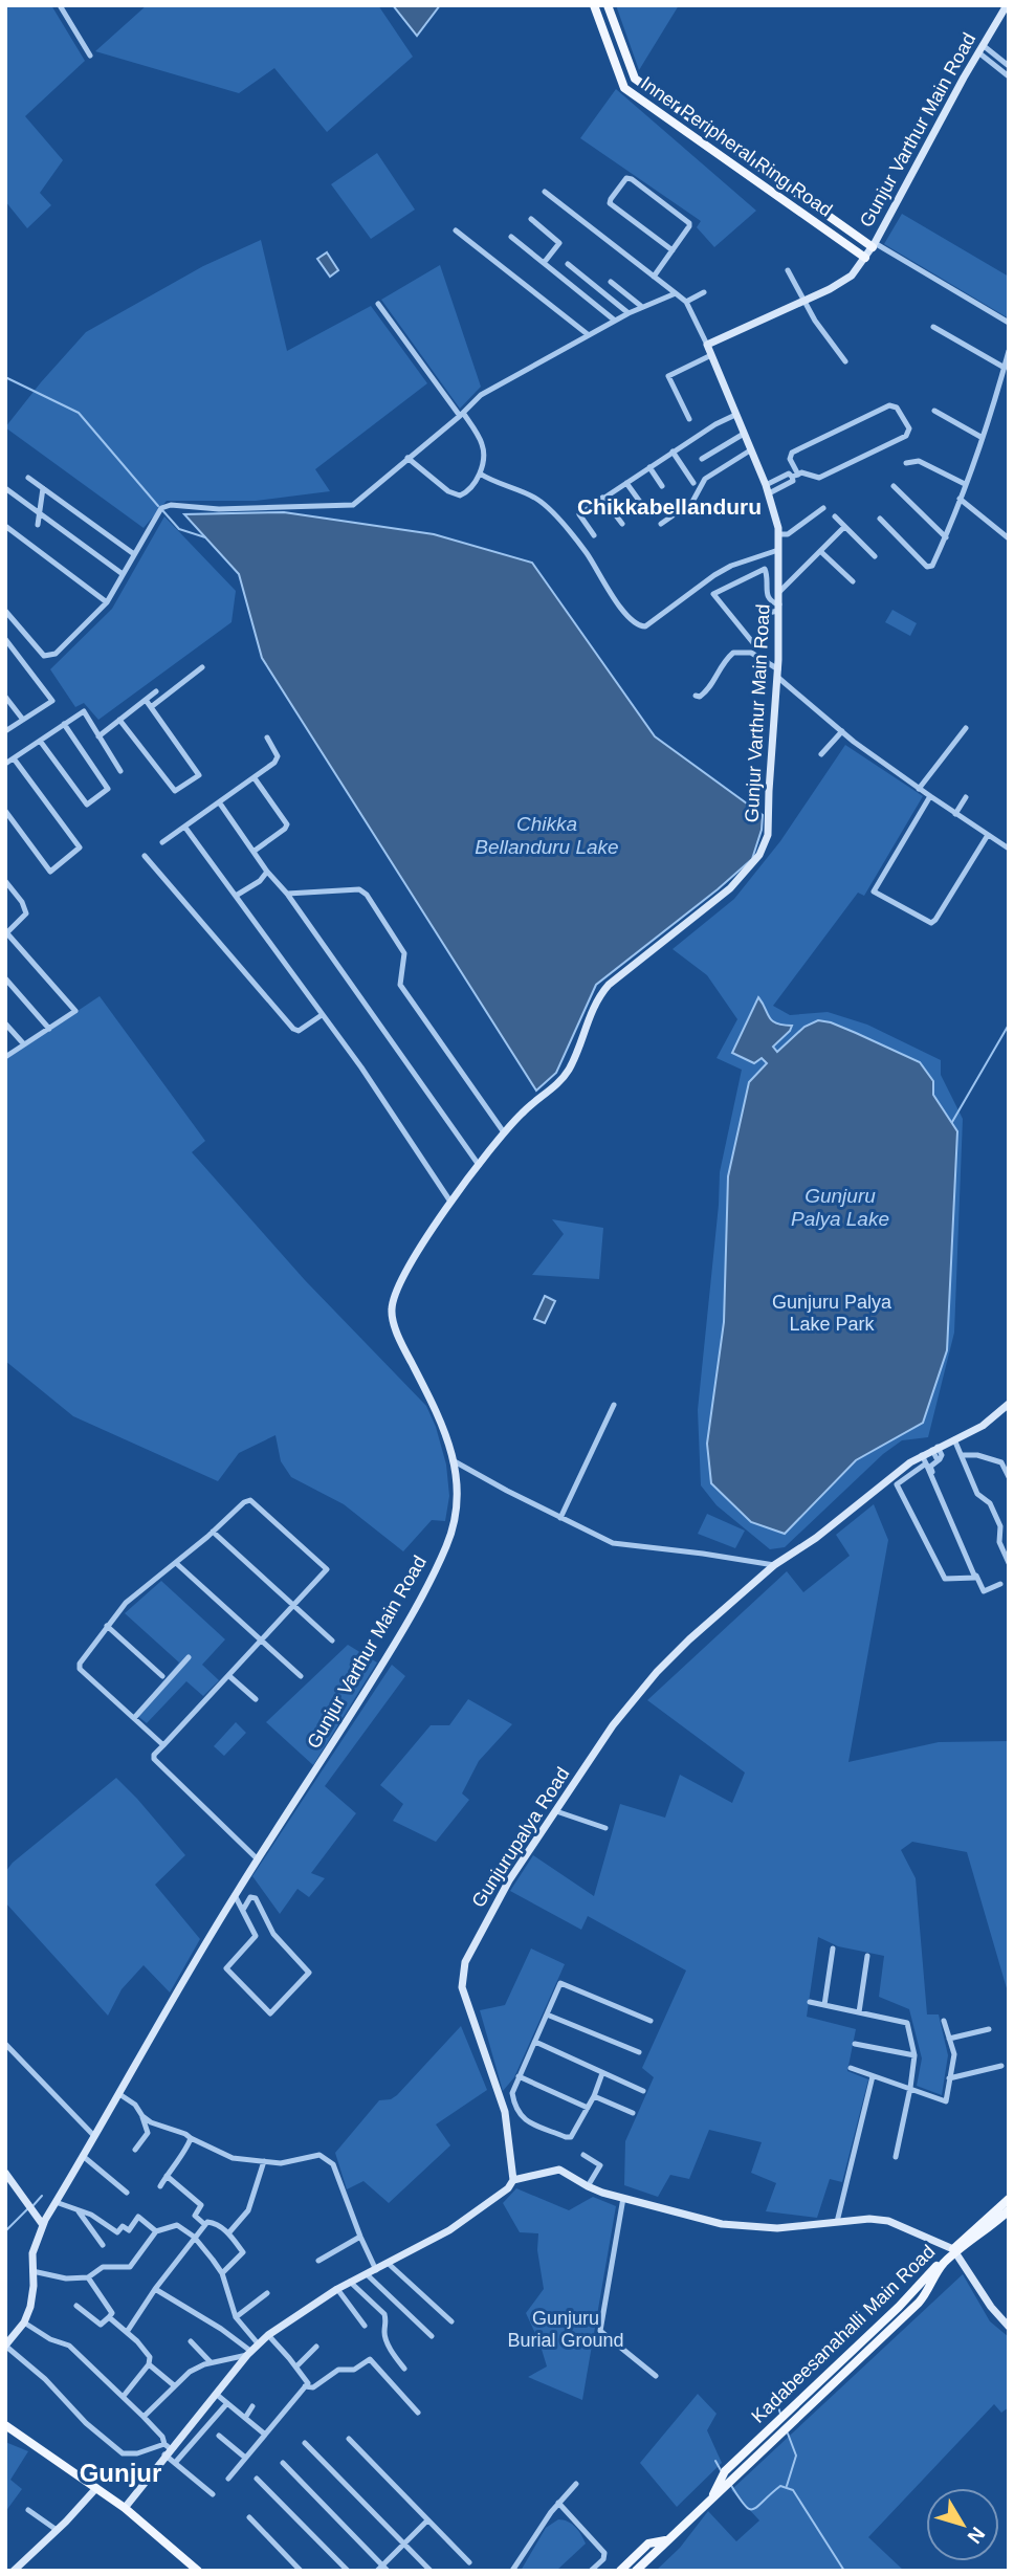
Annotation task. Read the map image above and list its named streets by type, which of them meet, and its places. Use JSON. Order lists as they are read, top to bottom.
{
  "streets": {
    "main road": [
      "Gunjur Varthur Main Road",
      "Inner Peripheral Ring Road",
      "Gunjurupalya Road",
      "Kadabeesanahalli Main Road"
    ]
  },
  "crossings": [
    ["Gunjur Varthur Main Road", "Inner Peripheral Ring Road"]
  ],
  "districts": ["Chikkabellanduru", "Gunjur"],
  "water": ["Chikka Bellanduru Lake", "Gunjuru Palya Lake"],
  "parks": ["Gunjuru Palya Lake Park", "Gunjuru Burial Ground"],
  "north": "bottom right"
}
